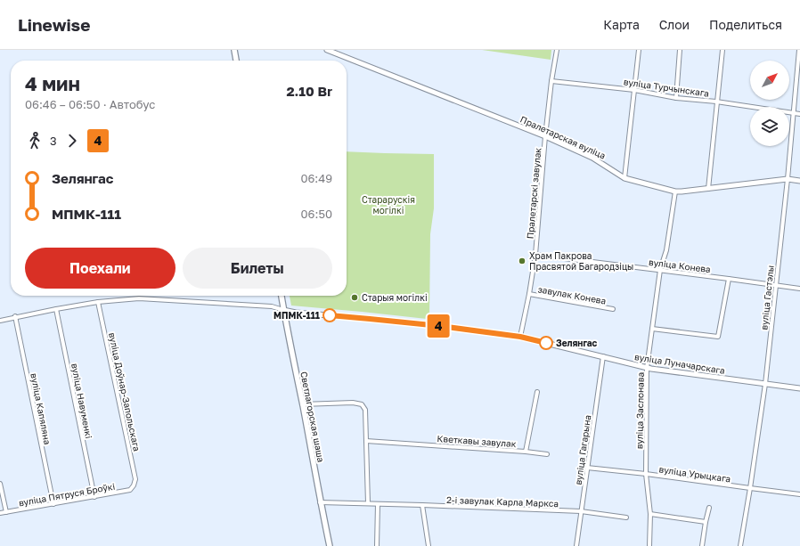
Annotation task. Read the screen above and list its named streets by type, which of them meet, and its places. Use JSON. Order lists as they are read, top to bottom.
{
  "streets": {
    "main road": ["Светлагорская шаша"],
    "street": [
      "вуліца Турчынскага",
      "Пралетарская вуліца",
      "Пралетарскі завулак",
      "вуліца Конева",
      "завулак Конева",
      "вуліца Гастэлы",
      "вуліца Луначарскага",
      "вуліца Доўнар-Запольскага",
      "вуліца Навуменкі",
      "вуліца Капяляна",
      "вуліца Заслонава",
      "Кветкавы завулак",
      "вуліца Гагарына",
      "вуліца Урыцкага",
      "вуліца Пятруся Броўкі",
      "2-і завулак Карла Маркса"
    ]
  },
  "crossings": [
    ["вуліца Турчынскага", "Пралетарскі завулак"],
    ["вуліца Турчынскага", "вуліца Гастэлы"],
    ["Пралетарская вуліца", "Пралетарскі завулак"],
    ["Пралетарская вуліца", "вуліца Гастэлы"],
    ["Пралетарская вуліца", "вуліца Заслонава"],
    ["Пралетарскі завулак", "вуліца Конева"],
    ["Пралетарскі завулак", "завулак Конева"],
    ["Пралетарскі завулак", "вуліца Луначарскага"],
    ["вуліца Конева", "вуліца Гастэлы"],
    ["вуліца Конева", "вуліца Заслонава"],
    ["вуліца Гастэлы", "вуліца Луначарскага"],
    ["вуліца Гастэлы", "вуліца Урыцкага"],
    ["вуліца Луначарскага", "вуліца Заслонава"],
    ["вуліца Луначарскага", "Светлагорская шаша"],
    ["вуліца Луначарскага", "вуліца Гагарына"],
    ["вуліца Доўнар-Запольскага", "вуліца Пятруся Броўкі"],
    ["вуліца Навуменкі", "вуліца Пятруся Броўкі"],
    ["вуліца Капяляна", "вуліца Пятруся Броўкі"],
    ["вуліца Заслонава", "вуліца Урыцкага"],
    ["Светлагорская шаша", "2-і завулак Карла Маркса"],
    ["вуліца Гагарына", "вуліца Урыцкага"],
    ["вуліца Гагарына", "2-і завулак Карла Маркса"]
  ],
  "parks": ["Старарускія могілкі"],
  "places": [
    "Храм Пакрова Прасвятой Багародзіцы",
    "Старыя могілкі",
    "МПМК-111",
    "Зелянгас"
  ],
  "lines": ["bus line 4"],
  "north": "top right",
  "page": {
    "header": "Linewise",
    "nav": ["Карта", "Слои", "Поделиться"],
    "on_map": "4",
    "heading": ["4 мин", "06:46 – 06:50 · Автобус", "2.10 Br"],
    "legs": ["3", "4"],
    "list": [
      {
        "name": "Зелянгас",
        "value": "06:49"
      },
      {
        "name": "МПМК-111",
        "value": "06:50"
      }
    ],
    "buttons": ["Поехали", "Билеты"]
  }
}
